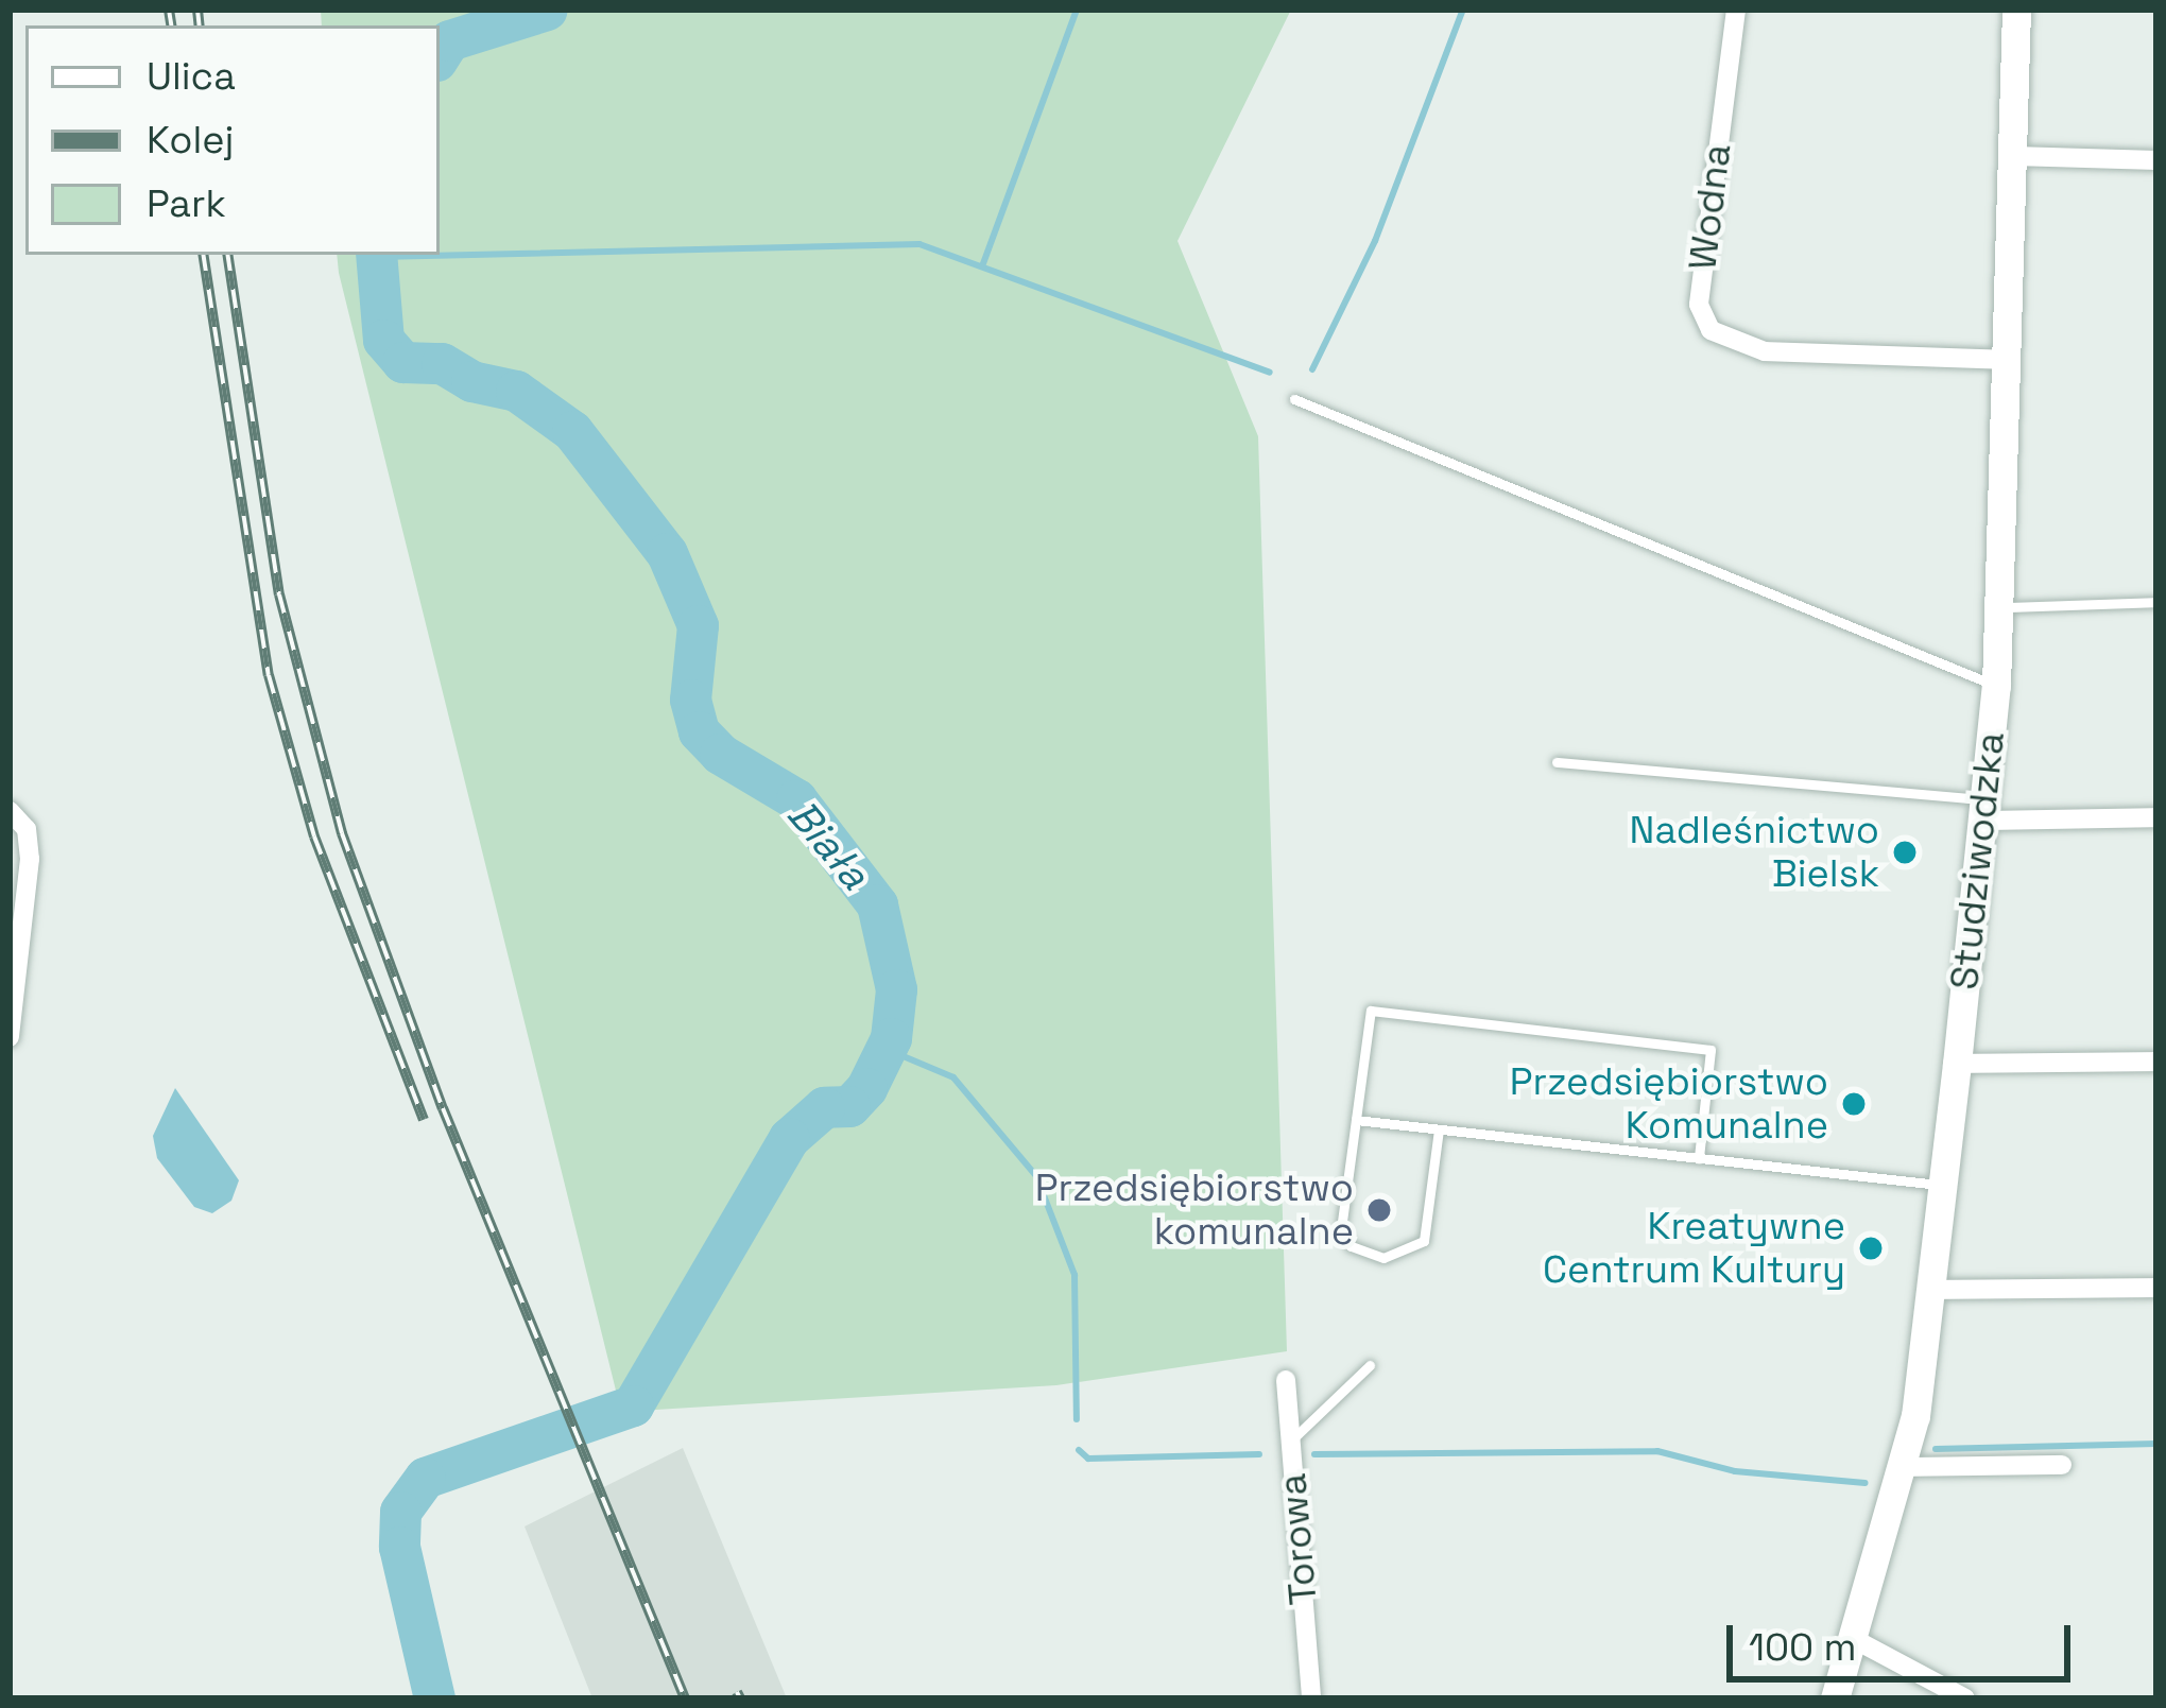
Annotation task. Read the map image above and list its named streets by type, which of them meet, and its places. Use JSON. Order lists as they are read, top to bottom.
{
  "streets": {
    "street": ["Wodna", "Studziwodzka", "Torowa"]
  },
  "crossings": [
    ["Wodna", "Studziwodzka"]
  ],
  "water": ["Biała"],
  "places": [
    "Nadleśnictwo Bielsk",
    "Przedsiębiorstwo Komunalne",
    "Przedsiębiorstwo komunalne",
    "Kreatywne Centrum Kultury"
  ],
  "legend": ["Ulica", "Kolej", "Park"],
  "scale_bar": "100 m"
}
